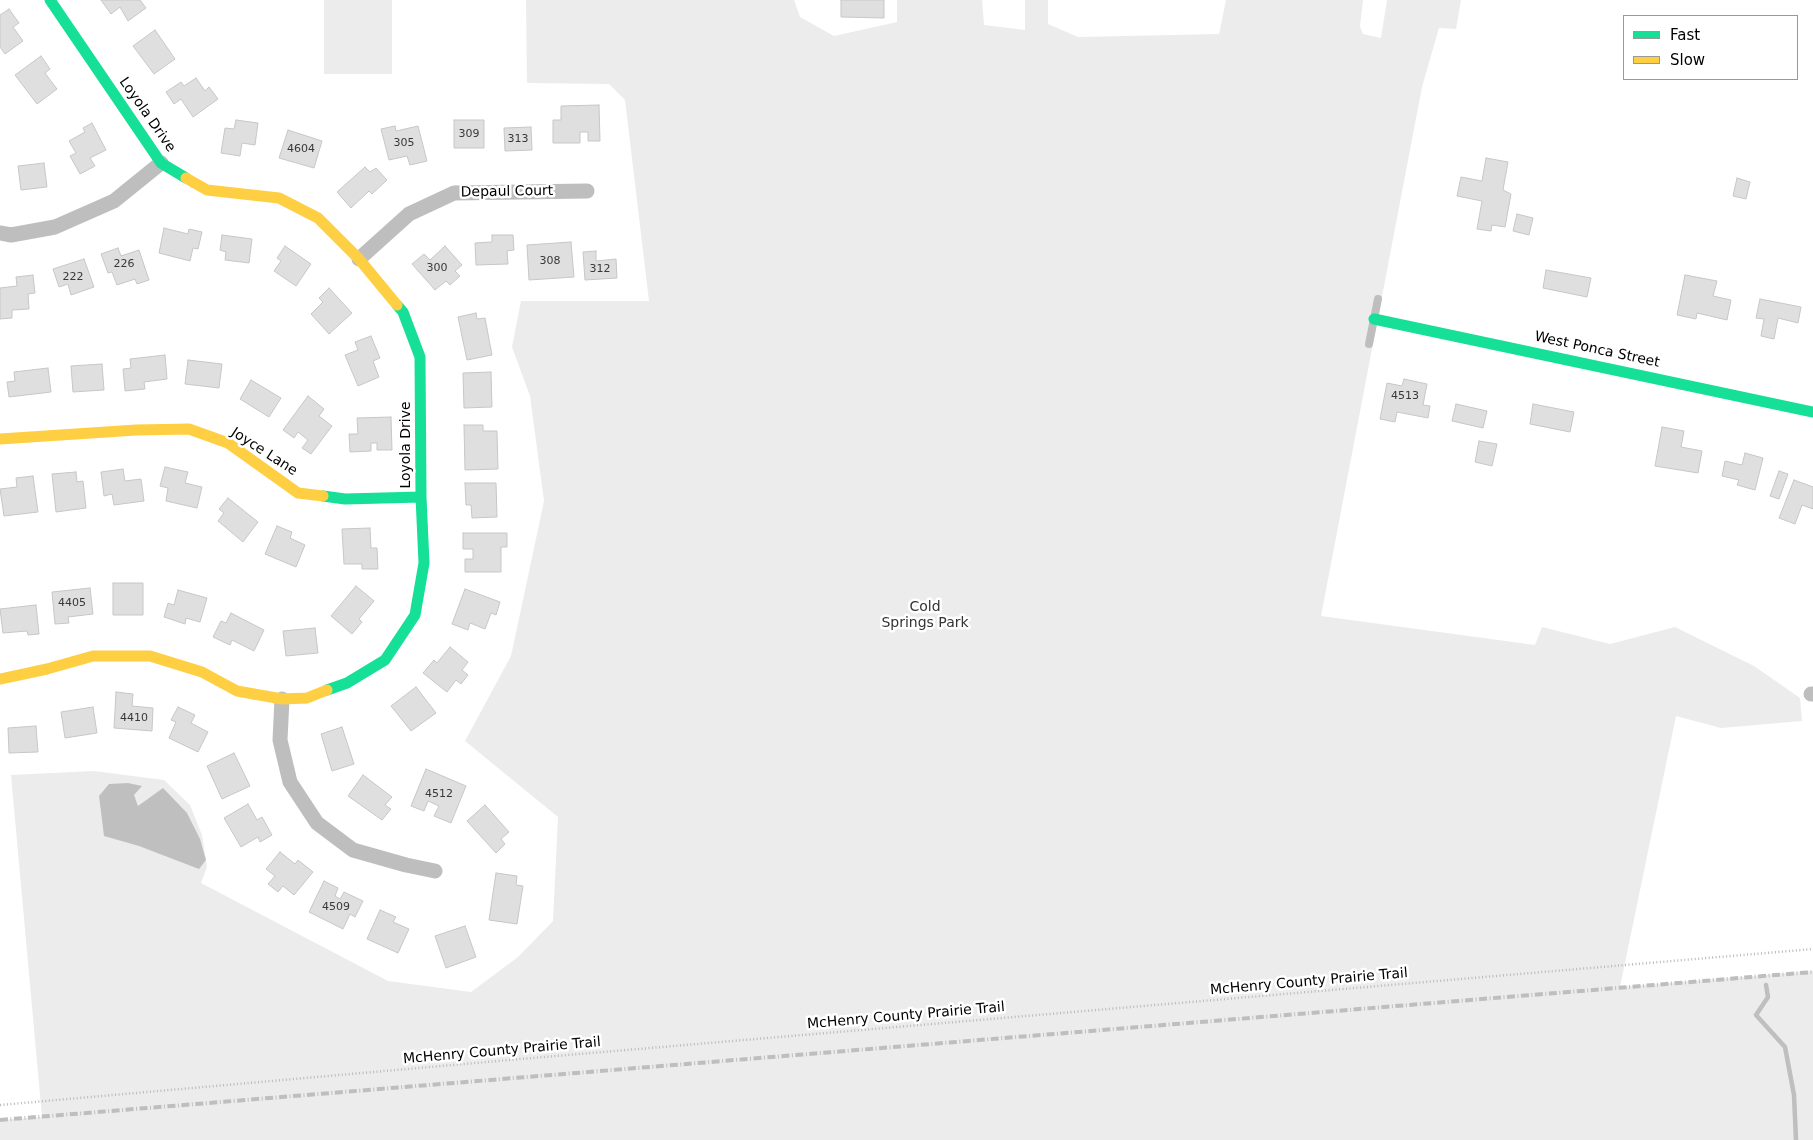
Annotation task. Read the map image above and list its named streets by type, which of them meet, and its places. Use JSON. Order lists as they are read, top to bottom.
{
  "streets": {
    "street": [
      "Loyola Drive",
      "Depaul Court",
      "West Ponca Street",
      "Joyce Lane"
    ],
    "path": ["McHenry County Prairie Trail"]
  },
  "crossings": [
    ["Loyola Drive", "Depaul Court"],
    ["Loyola Drive", "Joyce Lane"]
  ],
  "parks": ["Cold Springs Park"],
  "house_numbers": [
    "309",
    "313",
    "305",
    "4604",
    "308",
    "226",
    "300",
    "312",
    "222",
    "4513",
    "4405",
    "4410",
    "4512",
    "4509"
  ],
  "legend": ["Fast", "Slow"]
}
